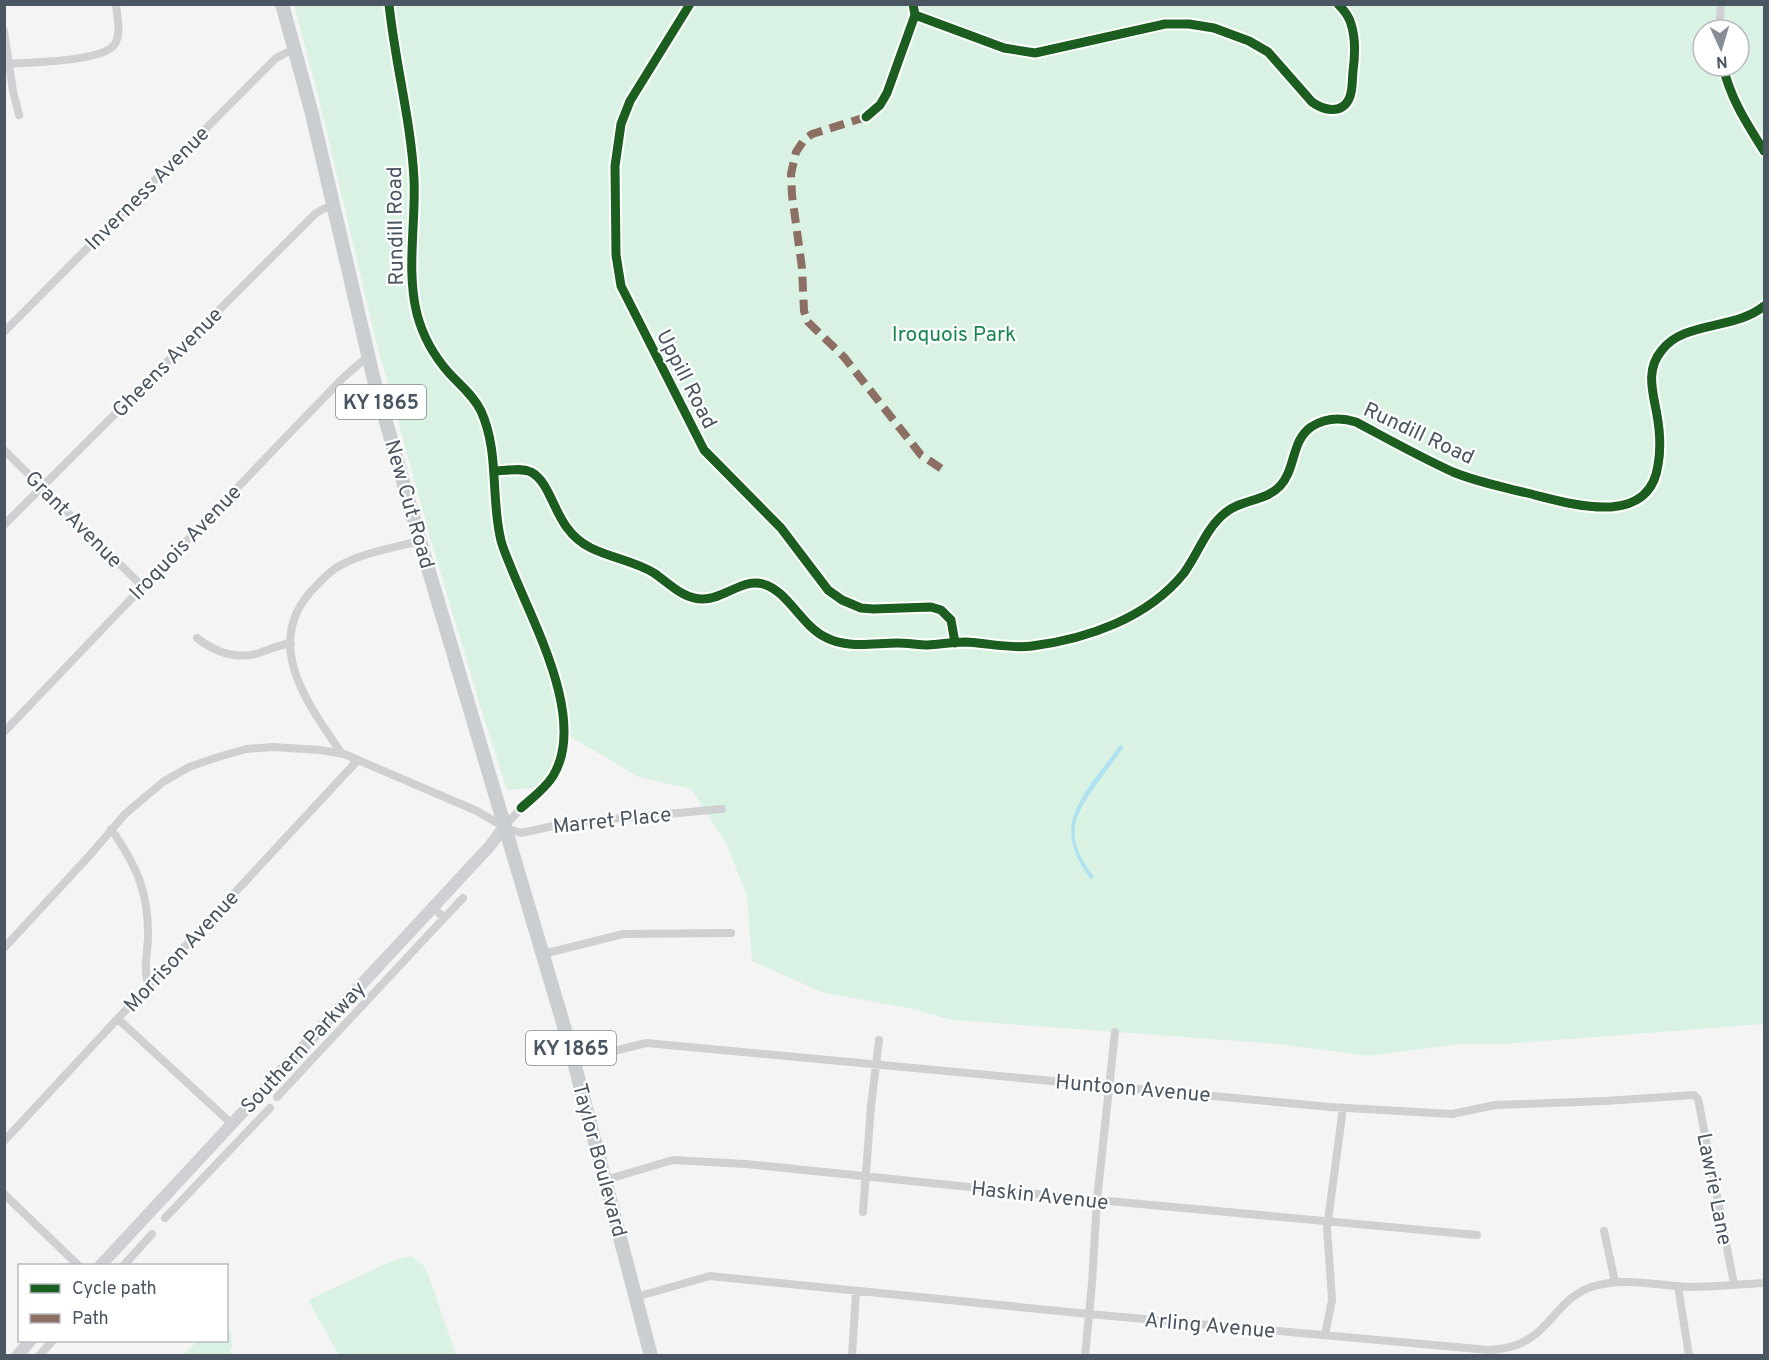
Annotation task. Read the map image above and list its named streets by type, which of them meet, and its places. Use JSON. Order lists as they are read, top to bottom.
{
  "streets": {
    "main road": [
      "KY 1865",
      "New Cut Road",
      "Southern Parkway",
      "Taylor Boulevard"
    ],
    "street": [
      "Inverness Avenue",
      "Rundill Road",
      "Gheens Avenue",
      "Uppill Road",
      "Grant Avenue",
      "Iroquois Avenue",
      "Marret Place",
      "Morrison Avenue",
      "Huntoon Avenue",
      "Lawrie Lane",
      "Haskin Avenue",
      "Arling Avenue"
    ]
  },
  "crossings": [
    ["Inverness Avenue", "New Cut Road"],
    ["Rundill Road", "Uppill Road"],
    ["Gheens Avenue", "New Cut Road"],
    ["Gheens Avenue", "Grant Avenue"],
    ["New Cut Road", "Iroquois Avenue"],
    ["New Cut Road", "Marret Place"],
    ["New Cut Road", "Southern Parkway"],
    ["New Cut Road", "Taylor Boulevard"],
    ["Grant Avenue", "Iroquois Avenue"],
    ["Marret Place", "Southern Parkway"],
    ["Marret Place", "Taylor Boulevard"],
    ["Southern Parkway", "Taylor Boulevard"],
    ["Huntoon Avenue", "Taylor Boulevard"],
    ["Huntoon Avenue", "Lawrie Lane"],
    ["Taylor Boulevard", "Haskin Avenue"],
    ["Taylor Boulevard", "Arling Avenue"],
    ["Lawrie Lane", "Arling Avenue"]
  ],
  "parks": ["Iroquois Park"],
  "legend": ["Cycle path", "Path"],
  "north": "bottom"
}
